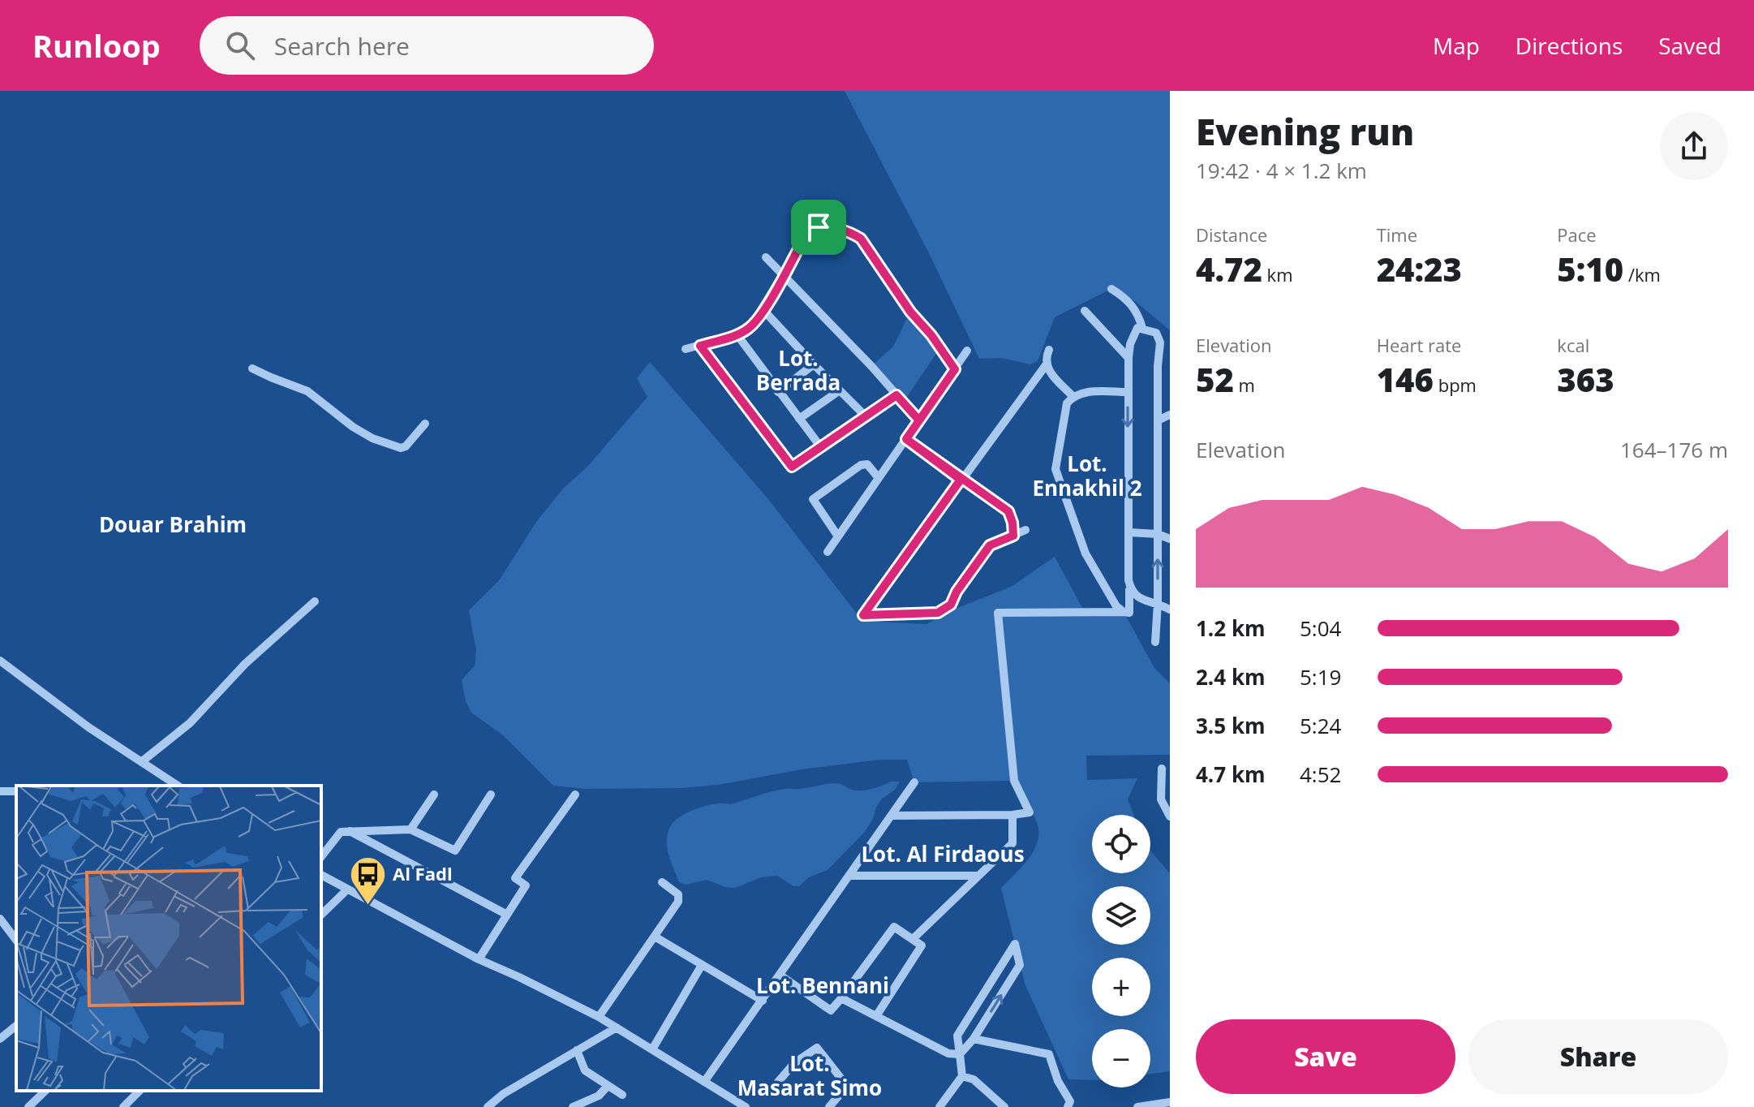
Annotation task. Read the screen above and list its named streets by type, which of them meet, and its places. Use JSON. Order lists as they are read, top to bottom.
{
  "districts": [
    "Lot. Berrada",
    "Lot. Ennakhil 2",
    "Douar Brahim",
    "Lot. Al Firdaous",
    "Lot. Bennani",
    "Lot. Masarat Simo"
  ],
  "places": {
    "bus stop": ["Al Fadl"]
  },
  "page": {
    "header": "Runloop",
    "search": "Search here",
    "nav": ["Map", "Directions", "Saved"],
    "heading": ["Evening run", "19:42 · 4 × 1.2 km"],
    "stats": [
      ["Distance", "4.72 km"],
      ["Time", "24:23"],
      ["Pace", "5:10 /km"],
      ["Elevation", "52 m"],
      ["Heart rate", "146 bpm"],
      ["kcal", "363"]
    ],
    "chart": ["Elevation", "164–176 m"],
    "list": [
      {
        "name": "1.2 km",
        "note": "5:04"
      },
      {
        "name": "2.4 km",
        "note": "5:19"
      },
      {
        "name": "3.5 km",
        "note": "5:24"
      },
      {
        "name": "4.7 km",
        "note": "4:52"
      }
    ],
    "map_buttons": ["+", "−"],
    "buttons": ["Save", "Share"]
  }
}
